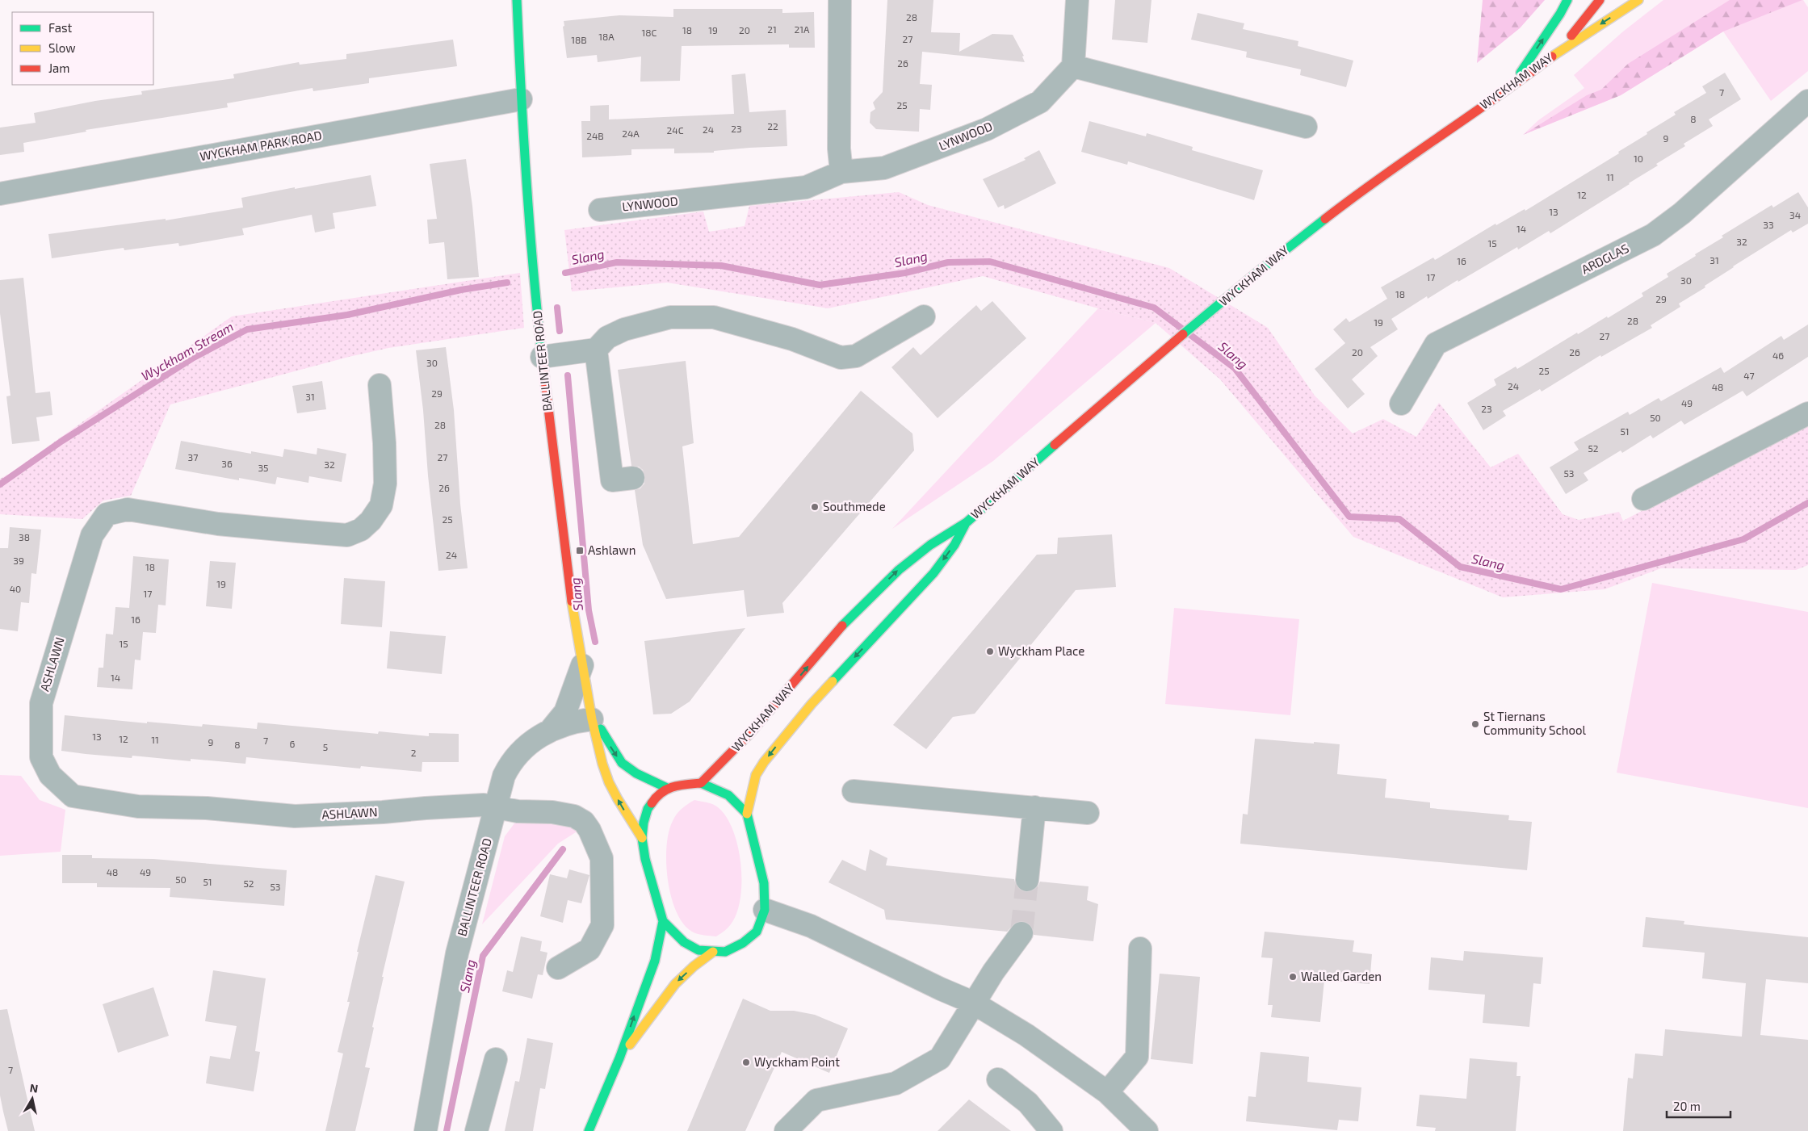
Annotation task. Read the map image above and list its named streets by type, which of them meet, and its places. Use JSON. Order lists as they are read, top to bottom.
{
  "streets": {
    "main road": ["WYCKHAM WAY", "BALLINTEER ROAD"],
    "street": [
      "LYNWOOD",
      "WYCKHAM PARK ROAD",
      "ARDGLAS",
      "ASHLAWN"
    ]
  },
  "crossings": [
    ["WYCKHAM PARK ROAD", "BALLINTEER ROAD"],
    ["BALLINTEER ROAD", "ASHLAWN"]
  ],
  "water": ["Slang", "Wyckham Stream"],
  "places": {
    "other": [
      "Southmede",
      "Wyckham Place",
      "St Tiernans Community School",
      "Walled Garden",
      "Wyckham Point"
    ],
    "transit": ["Ashlawn"]
  },
  "house_numbers": [
    "28",
    "21",
    "21A",
    "18",
    "19",
    "20",
    "18C",
    "18A",
    "27",
    "18B",
    "26",
    "7",
    "25",
    "8",
    "22",
    "23",
    "24",
    "24C",
    "24A",
    "24B",
    "9",
    "10",
    "11",
    "12",
    "13",
    "34",
    "33",
    "14",
    "32",
    "15",
    "31",
    "16",
    "17",
    "30",
    "18",
    "29",
    "28",
    "19",
    "27",
    "20",
    "26",
    "46",
    "30",
    "25",
    "47",
    "24",
    "48",
    "29",
    "31",
    "49",
    "23",
    "50",
    "28",
    "51",
    "52",
    "37",
    "27",
    "36",
    "32",
    "35",
    "53",
    "26",
    "25",
    "38",
    "24",
    "39",
    "18",
    "19",
    "40",
    "17",
    "16",
    "15",
    "14",
    "13",
    "12",
    "11",
    "7",
    "9",
    "6",
    "8",
    "5",
    "2",
    "48",
    "49",
    "50",
    "51",
    "52",
    "53",
    "7"
  ],
  "legend": ["Fast", "Slow", "Jam"],
  "scale_bar": "20 m",
  "north": "top"
}
